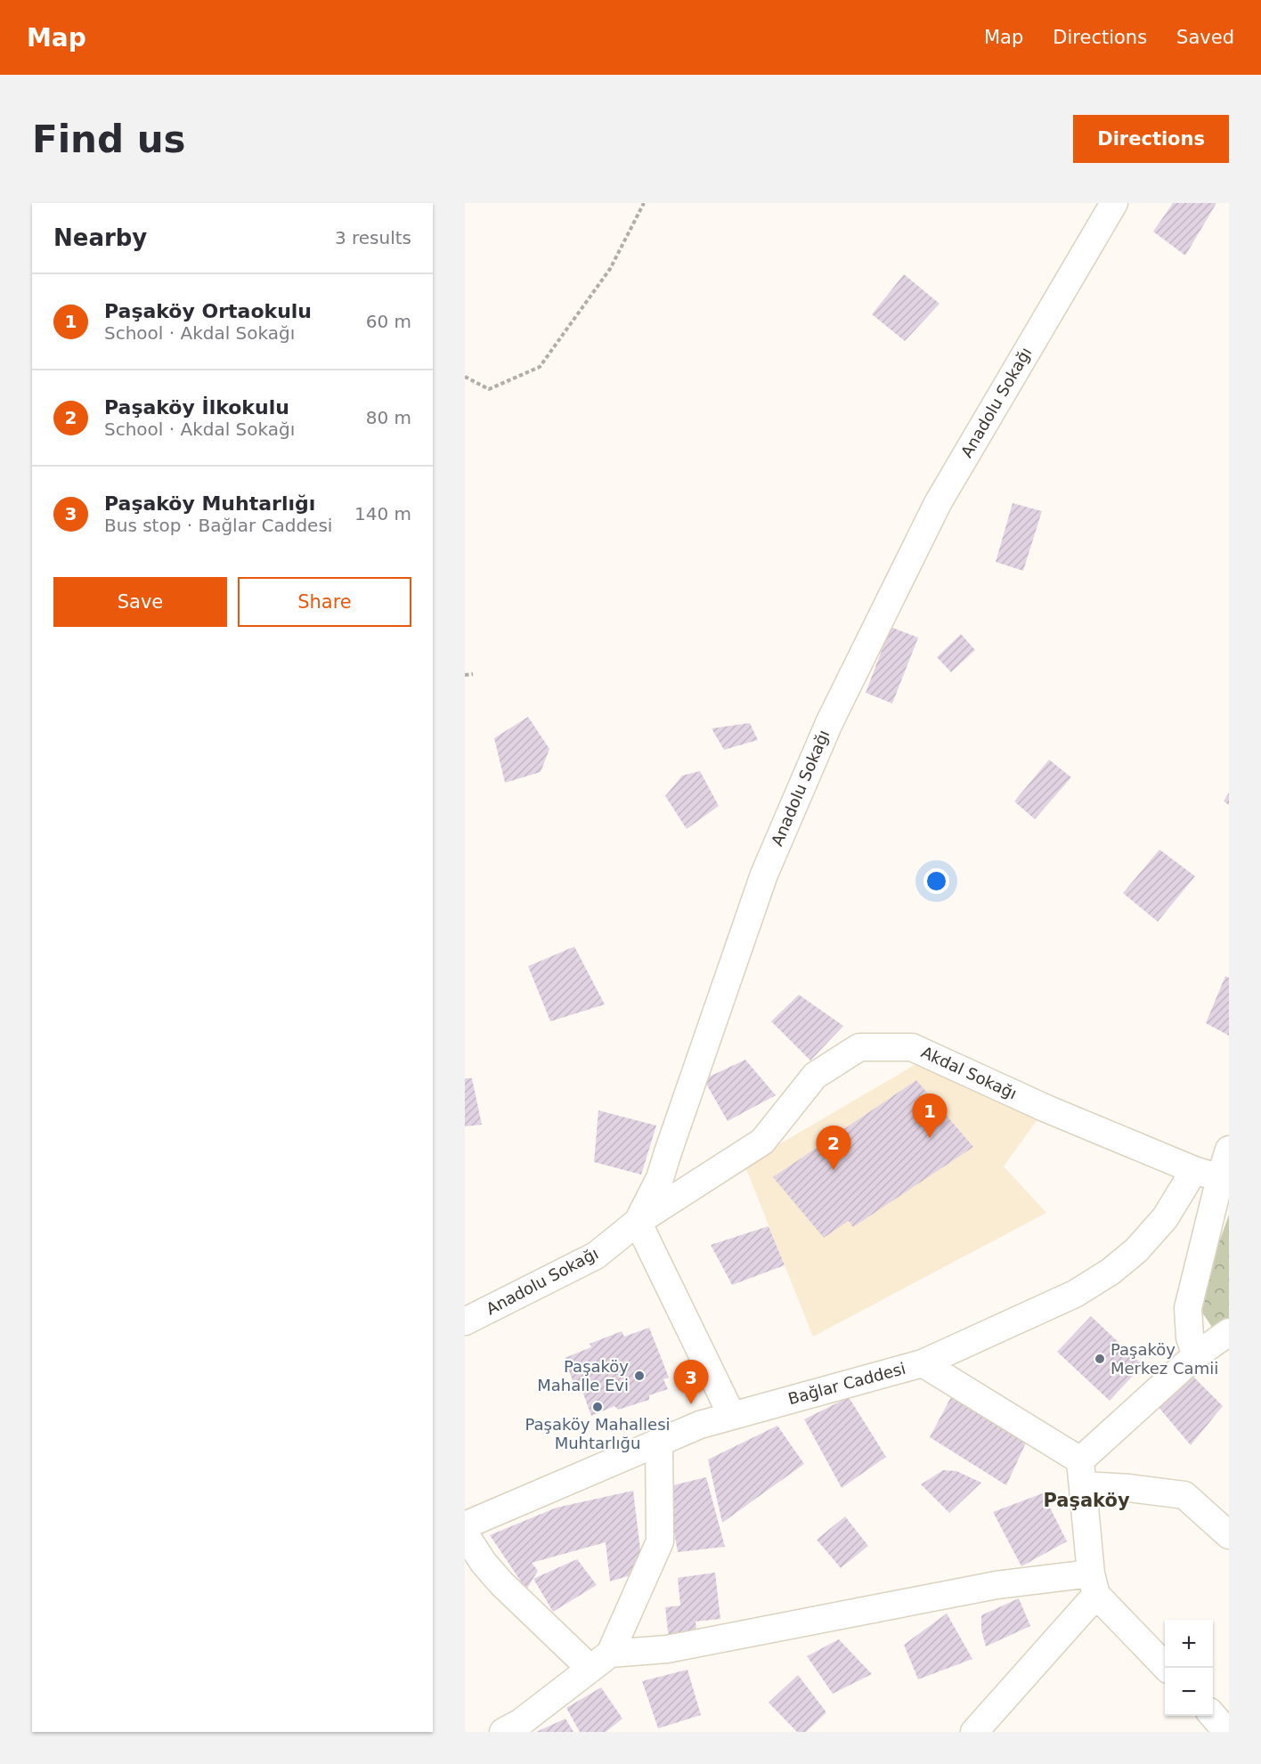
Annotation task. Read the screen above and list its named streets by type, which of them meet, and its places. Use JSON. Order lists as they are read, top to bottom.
{
  "streets": {
    "street": ["Anadolu Sokağı", "Akdal Sokağı", "Bağlar Caddesi"]
  },
  "crossings": [
    ["Anadolu Sokağı", "Akdal Sokağı"]
  ],
  "districts": ["Paşaköy"],
  "places": ["Paşaköy Merkez Camii", "Paşaköy Mahalle Evi", "Paşaköy Mahallesi Muhtarlığu"],
  "page": {
    "header": "Map",
    "nav": ["Map", "Directions", "Saved"],
    "buttons": [
      "Directions",
      ["Save", "Share"]
    ],
    "title": "Find us",
    "heading": ["Nearby", "3 results"],
    "list": [
      {
        "mark": "1",
        "name": "Paşaköy Ortaokulu",
        "note": "School · Akdal Sokağı",
        "value": "60 m"
      },
      {
        "mark": "2",
        "name": "Paşaköy İlkokulu",
        "note": "School · Akdal Sokağı",
        "value": "80 m"
      },
      {
        "mark": "3",
        "name": "Paşaköy Muhtarlığı",
        "note": "Bus stop · Bağlar Caddesi",
        "value": "140 m"
      }
    ],
    "pins": ["1", "2", "3"],
    "map_buttons": ["+", "−"]
  }
}
